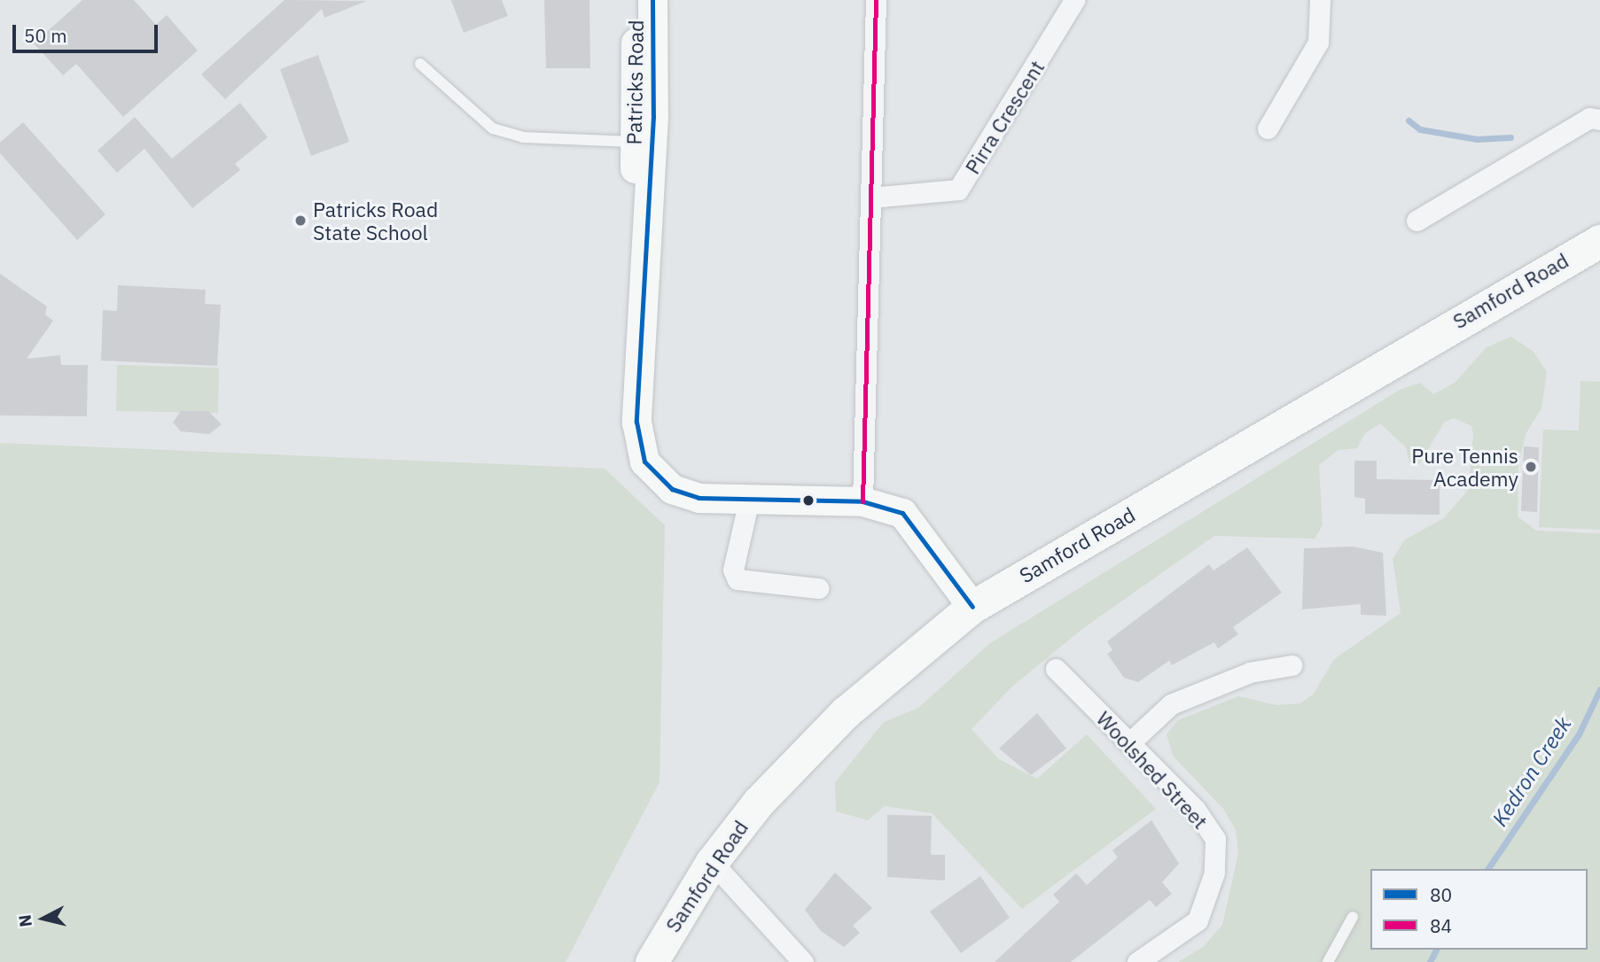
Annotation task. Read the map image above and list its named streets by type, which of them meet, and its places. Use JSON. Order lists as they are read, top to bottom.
{
  "streets": {
    "main road": ["Patricks Road", "Samford Road"],
    "street": ["Pirra Crescent", "Woolshed Street"]
  },
  "water": ["Kedron Creek"],
  "places": ["Patricks Road State School", "Pure Tennis Academy"],
  "lines": ["transit line 80", "transit line 84"],
  "legend": ["80", "84"],
  "scale_bar": "50 m",
  "north": "left"
}
